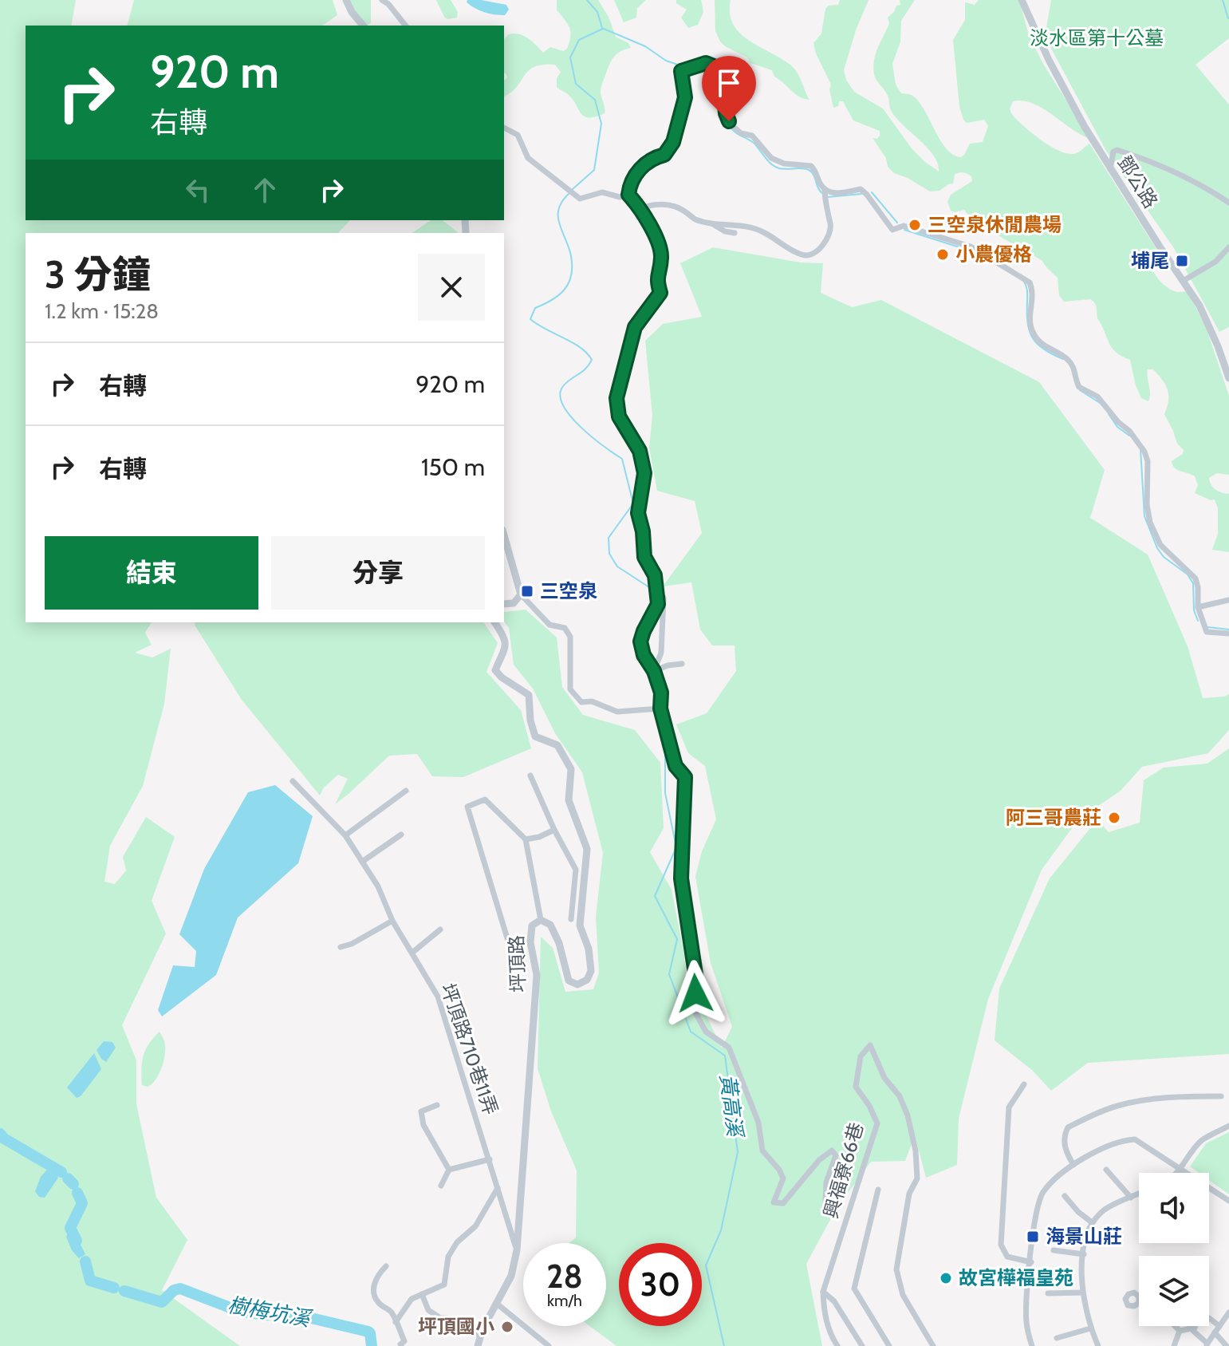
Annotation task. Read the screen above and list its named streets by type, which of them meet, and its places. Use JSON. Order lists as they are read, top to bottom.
{
  "streets": {
    "street": [
      "鄧公路",
      "坪頂路",
      "坪頂路710巷11弄",
      "興福寮66巷"
    ]
  },
  "crossings": [
    ["坪頂路", "坪頂路710巷11弄"]
  ],
  "water": ["黃高溪", "樹梅坑溪"],
  "parks": ["淡水區第十公墓"],
  "places": {
    "other": [
      "三空泉休閒農場",
      "小農優格",
      "阿三哥農莊",
      "故宮樺福皇苑",
      "坪頂國小"
    ],
    "transit": ["埔尾", "三空泉", "海景山莊"]
  },
  "page": {
    "turn": ["920 m", "右轉"],
    "heading": ["3 分鐘", "1.2 km · 15:28"],
    "list": [
      {
        "name": "右轉",
        "value": "920 m"
      },
      {
        "name": "右轉",
        "value": "150 m"
      }
    ],
    "buttons": ["結束", "分享"],
    "speed": "28 km/h",
    "limit": "30"
  }
}
